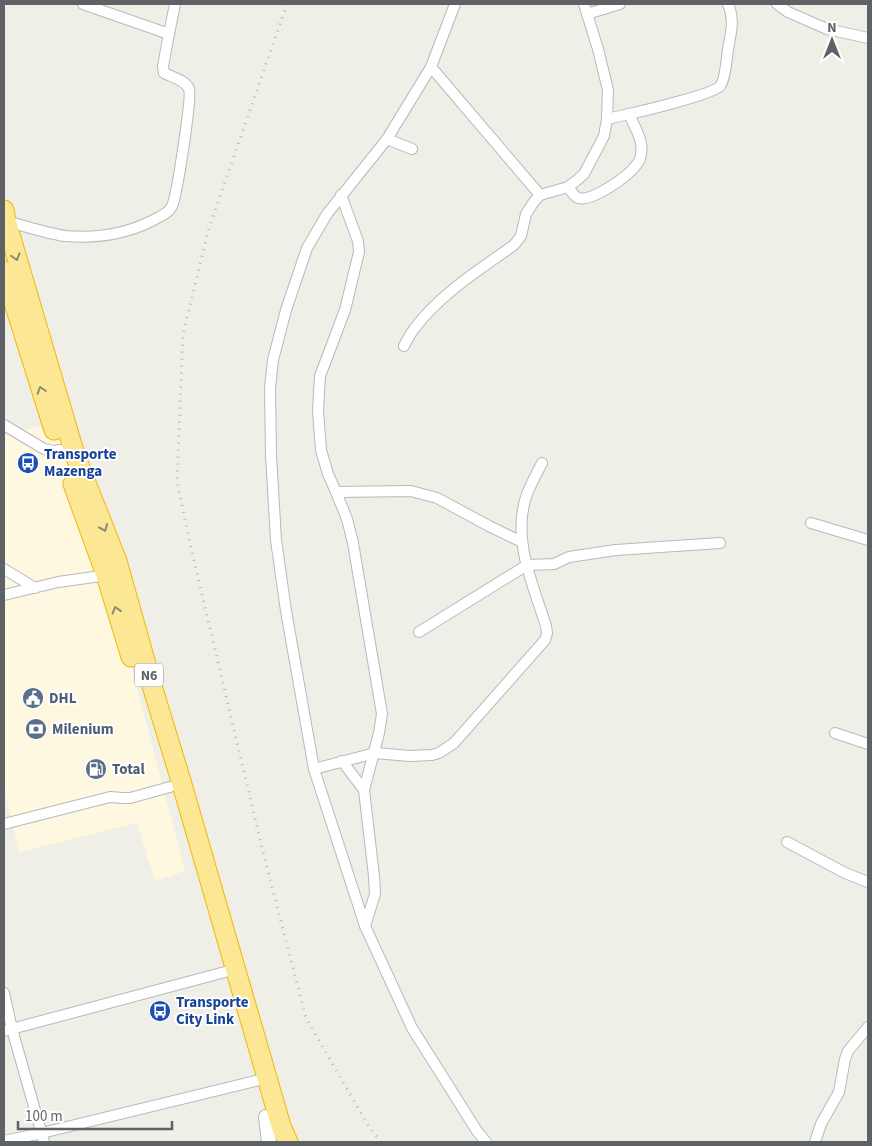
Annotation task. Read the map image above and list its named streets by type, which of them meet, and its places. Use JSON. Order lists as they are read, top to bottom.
{
  "streets": {
    "highway": ["N6"]
  },
  "places": {
    "bus stop": ["Transporte Mazenga", "Transporte City Link"],
    "public building": ["DHL"],
    "bank": ["Milenium"],
    "fuel station": ["Total"]
  },
  "scale_bar": "100 m",
  "north": "top"
}
